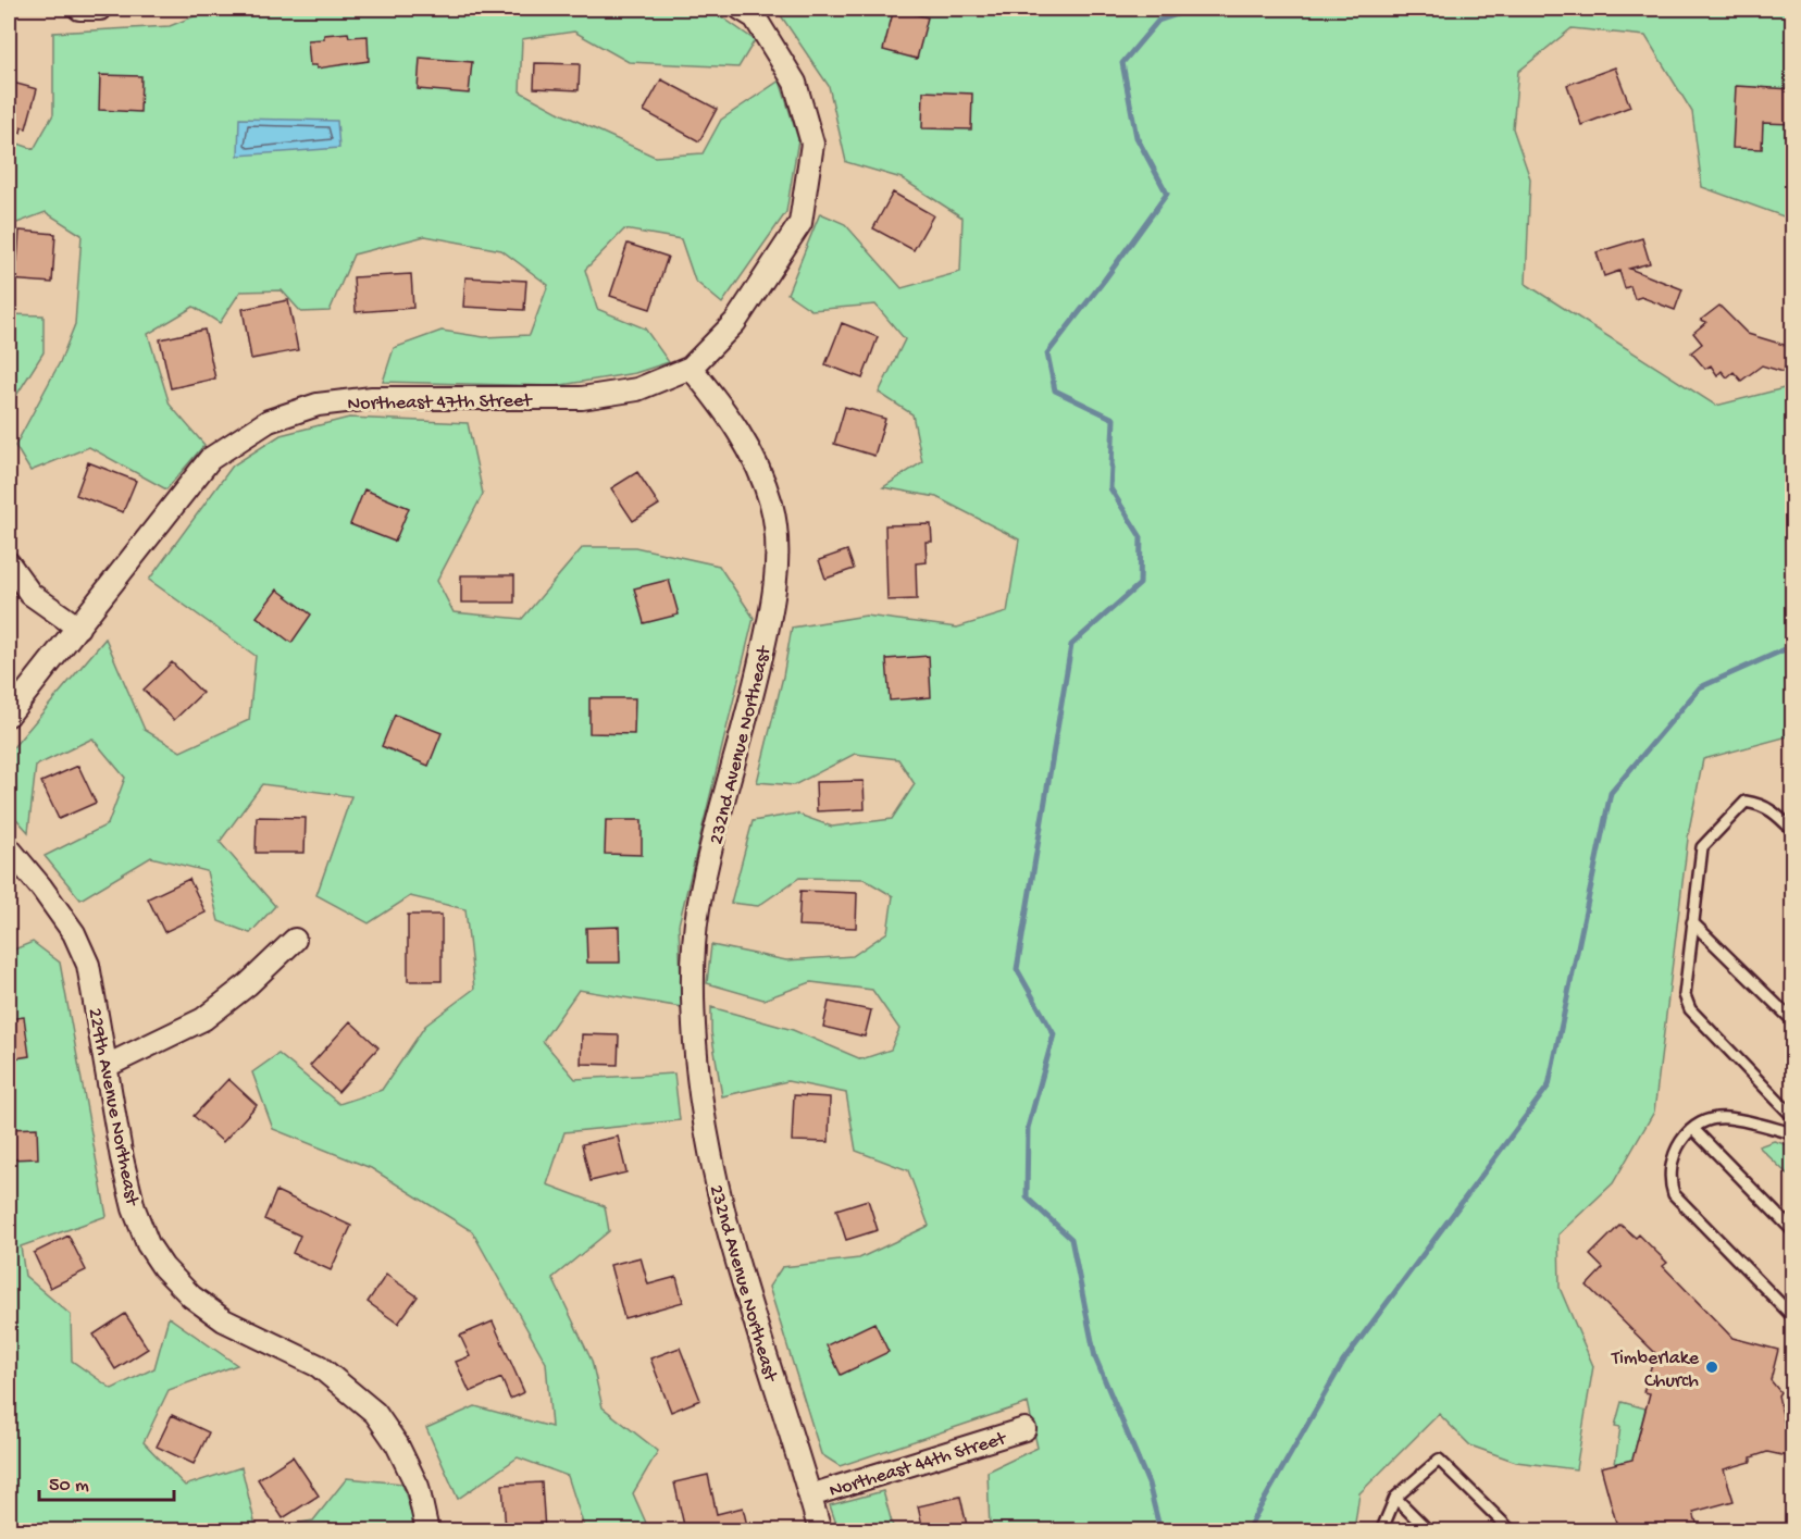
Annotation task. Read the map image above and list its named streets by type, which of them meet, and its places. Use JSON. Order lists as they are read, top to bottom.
{
  "streets": {
    "street": [
      "Northeast 47th Street",
      "232nd Avenue Northeast",
      "229th Avenue Northeast",
      "Northeast 44th Street"
    ]
  },
  "crossings": [
    ["Northeast 47th Street", "232nd Avenue Northeast"],
    ["232nd Avenue Northeast", "Northeast 44th Street"]
  ],
  "places": ["Timberlake Church"],
  "scale_bar": "50 m"
}
